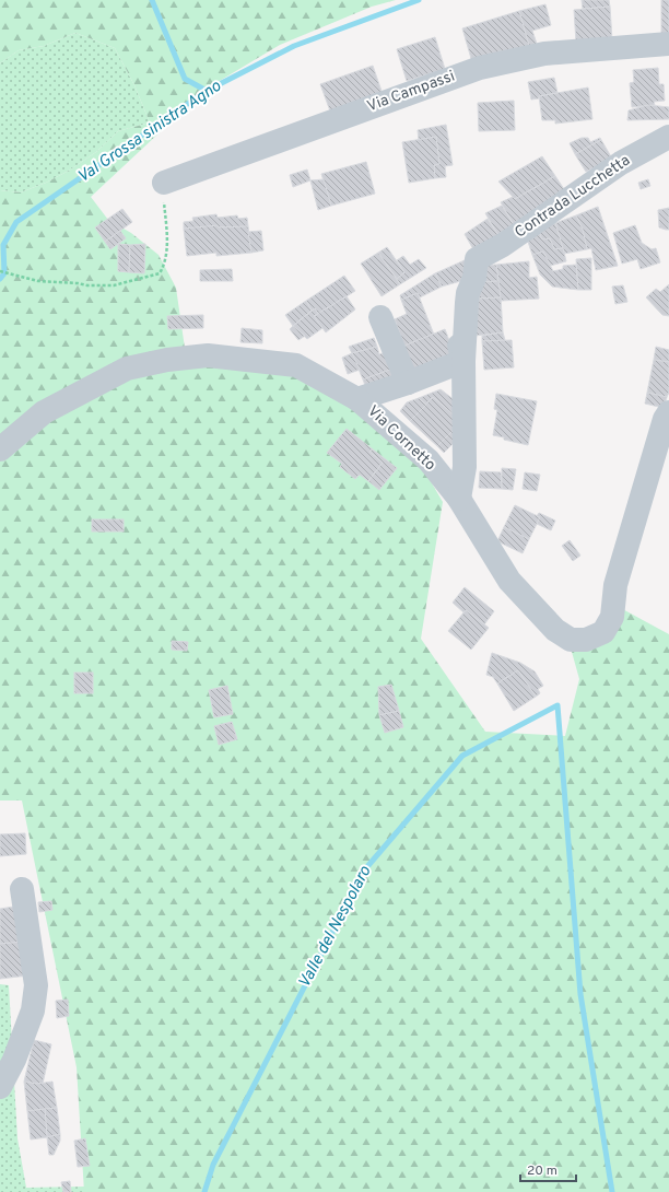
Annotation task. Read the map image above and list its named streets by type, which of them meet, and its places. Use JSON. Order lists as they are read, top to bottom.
{
  "streets": {
    "street": ["Via Campassi", "Contrada Lucchetta", "Via Cornetto"]
  },
  "water": ["Val Grossa sinistra Agno", "Valle del Nespolaro"],
  "scale_bar": "20 m"
}
